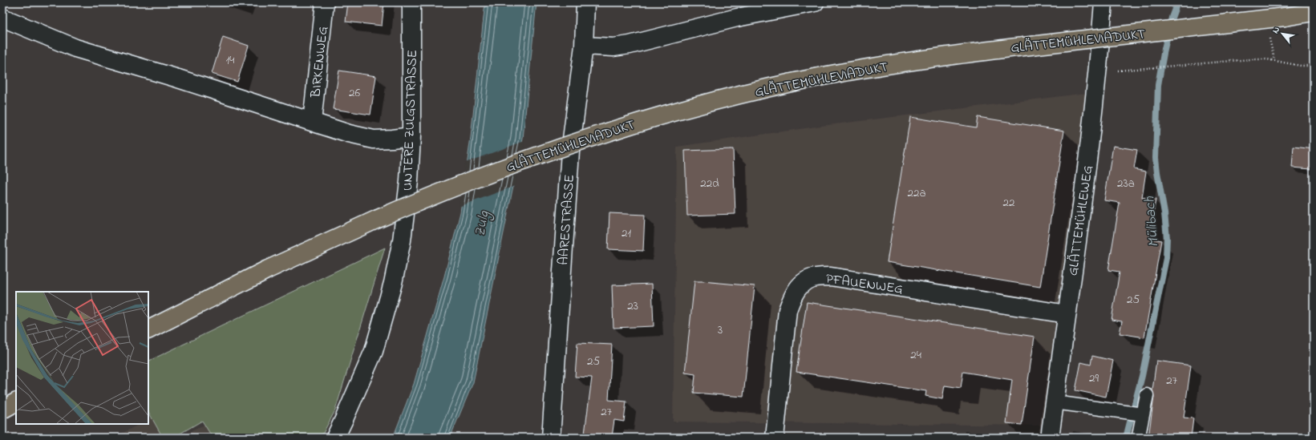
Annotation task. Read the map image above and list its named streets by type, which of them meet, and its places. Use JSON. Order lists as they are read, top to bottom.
{
  "streets": {
    "highway": ["GLÄTTEMÜHLEVIADUKT"],
    "street": [
      "BIRKENWEG",
      "UNTERE ZULGSTRASSE",
      "AARESTRASSE",
      "GLÄTTEMÜHLEWEG",
      "PFAUENWEG"
    ]
  },
  "crossings": [
    ["GLÄTTEMÜHLEWEG", "PFAUENWEG"]
  ],
  "water": ["Mülibach", "Zulg"],
  "house_numbers": [
    "14",
    "26",
    "22d",
    "23a",
    "22a",
    "22",
    "21",
    "25",
    "23",
    "3",
    "24",
    "25",
    "29",
    "27",
    "27"
  ],
  "north": "top left"
}
